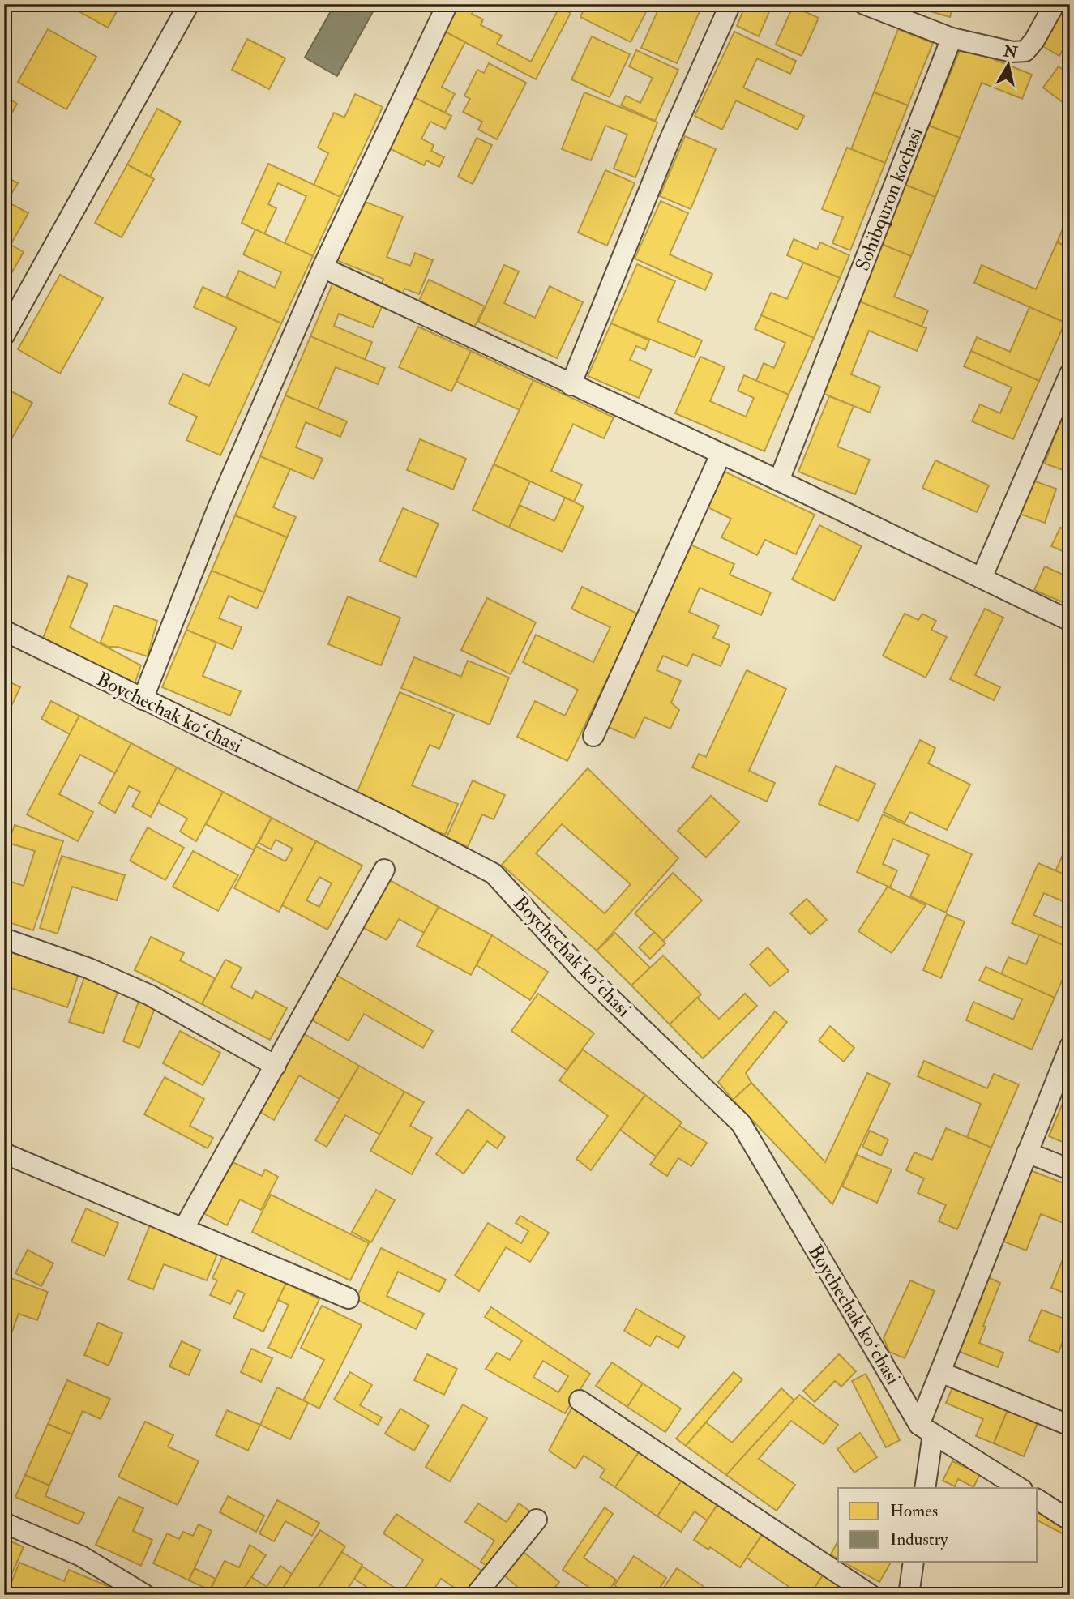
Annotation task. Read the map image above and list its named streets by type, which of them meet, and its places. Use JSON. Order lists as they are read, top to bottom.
{
  "streets": {
    "street": ["Sohibquron kochasi", "Boychechak koʻchasi"]
  },
  "legend": ["Homes", "Industry"],
  "north": "top"
}
